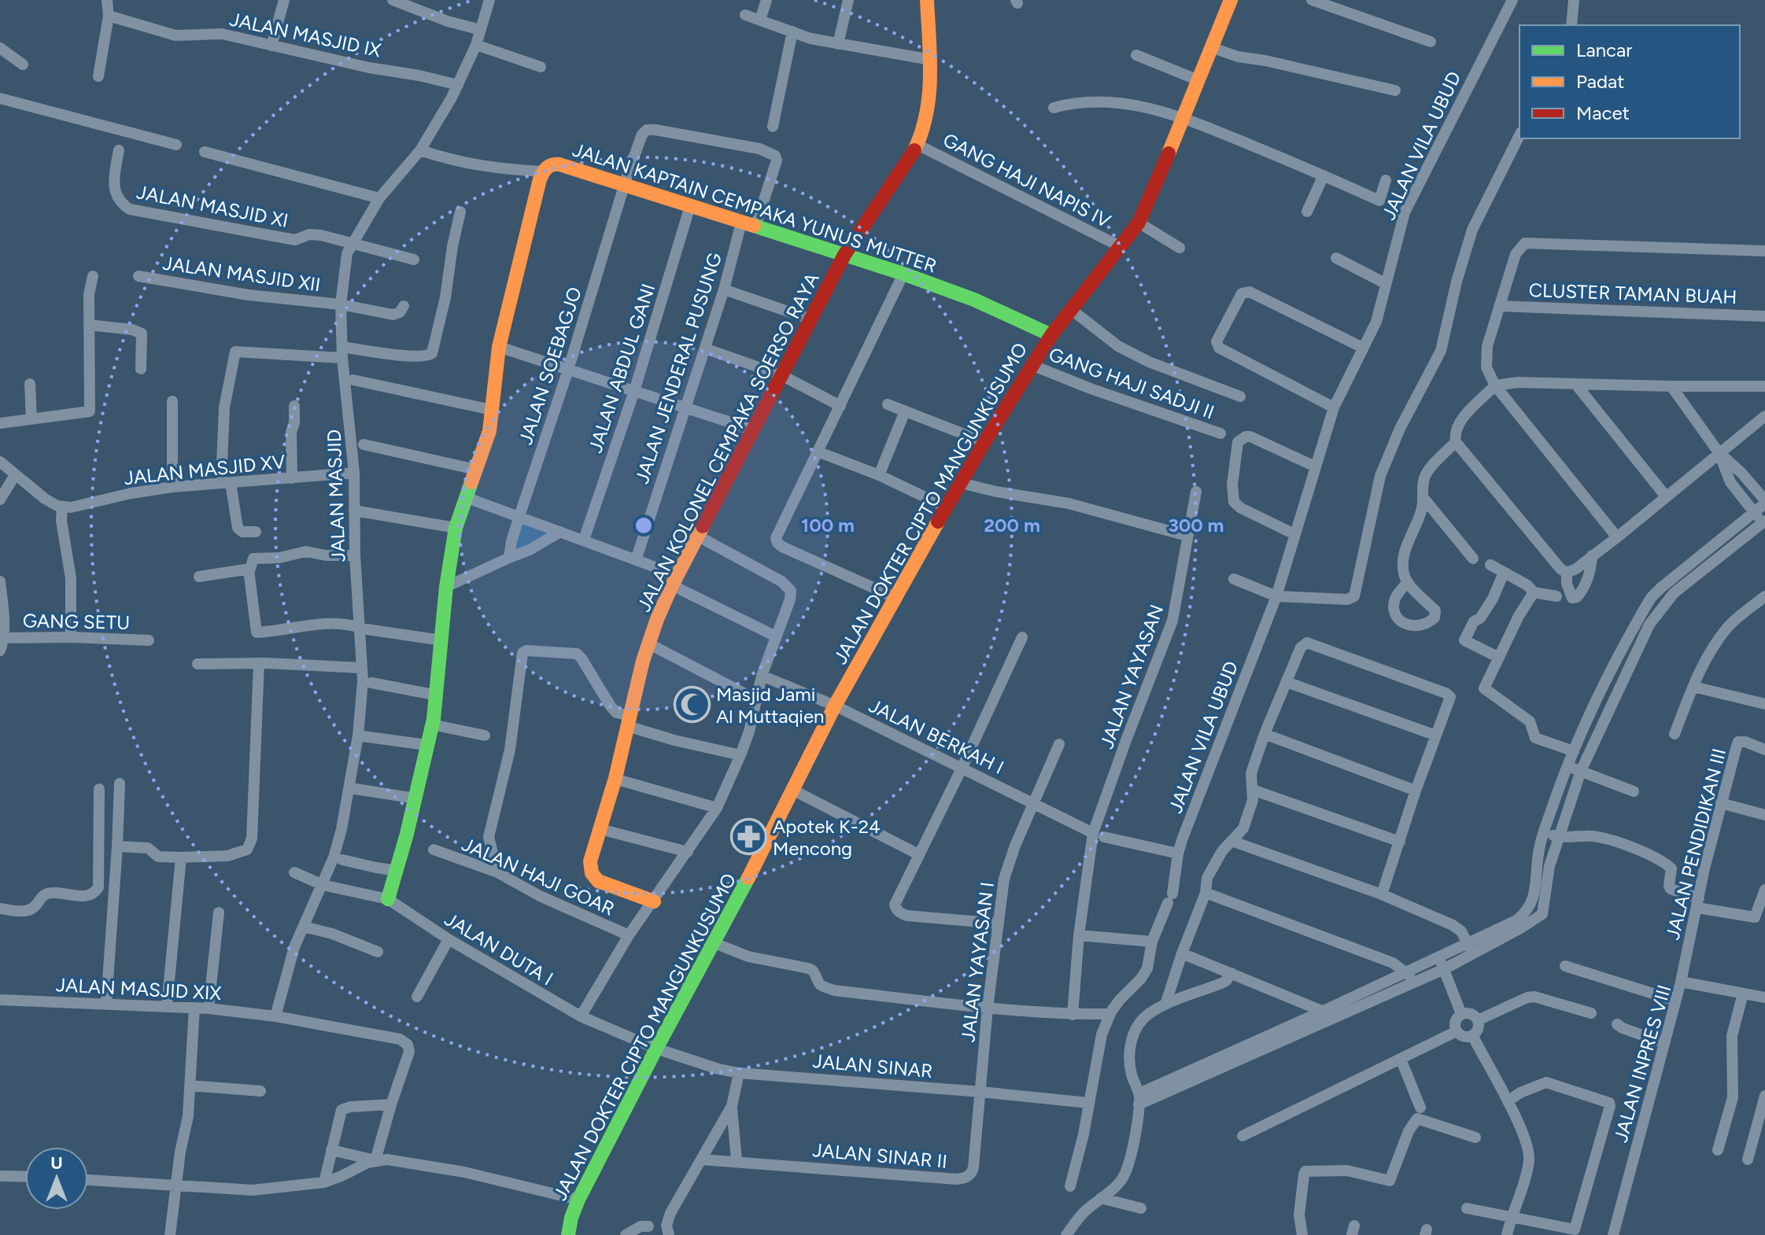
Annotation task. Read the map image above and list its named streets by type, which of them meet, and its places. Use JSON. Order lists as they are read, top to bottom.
{
  "streets": {
    "street": [
      "JALAN MASJID IX",
      "JALAN VILA UBUD",
      "GANG HAJI NAPIS IV",
      "JALAN MASJID XI",
      "JALAN KAPTAIN CEMPAKA YUNUS MUTTER",
      "JALAN MASJID XII",
      "CLUSTER TAMAN BUAH",
      "JALAN SOEBAGJO",
      "JALAN ABDUL GANI",
      "JALAN JENDERAL PUSUNG",
      "GANG HAJI SADJI II",
      "JALAN KOLONEL CEMPAKA SOERSO RAYA",
      "JALAN MASJID XV",
      "JALAN MASJID",
      "JALAN DOKTER CIPTO MANGUNKUSUMO",
      "GANG SETU",
      "JALAN YAYASAN",
      "JALAN BERKAH I",
      "JALAN PENDIDIKAN III",
      "JALAN HAJI GOAR",
      "JALAN DUTA I",
      "JALAN YAYASAN I",
      "JALAN MASJID XIX",
      "JALAN INPRES VIII",
      "JALAN SINAR",
      "JALAN SINAR II"
    ]
  },
  "crossings": [
    ["JALAN MASJID IX", "JALAN MASJID"],
    ["JALAN VILA UBUD", "JALAN BERKAH I"],
    ["GANG HAJI NAPIS IV", "JALAN KOLONEL CEMPAKA SOERSO RAYA"],
    ["GANG HAJI NAPIS IV", "JALAN DOKTER CIPTO MANGUNKUSUMO"],
    ["JALAN MASJID XI", "JALAN MASJID"],
    ["JALAN KAPTAIN CEMPAKA YUNUS MUTTER", "JALAN SOEBAGJO"],
    ["JALAN KAPTAIN CEMPAKA YUNUS MUTTER", "JALAN ABDUL GANI"],
    ["JALAN KAPTAIN CEMPAKA YUNUS MUTTER", "JALAN JENDERAL PUSUNG"],
    ["JALAN KAPTAIN CEMPAKA YUNUS MUTTER", "JALAN KOLONEL CEMPAKA SOERSO RAYA"],
    ["JALAN KAPTAIN CEMPAKA YUNUS MUTTER", "JALAN DOKTER CIPTO MANGUNKUSUMO"],
    ["JALAN MASJID XII", "JALAN MASJID"],
    ["JALAN SOEBAGJO", "JALAN JENDERAL PUSUNG"],
    ["GANG HAJI SADJI II", "JALAN DOKTER CIPTO MANGUNKUSUMO"],
    ["JALAN MASJID XV", "JALAN MASJID"],
    ["JALAN MASJID", "JALAN DUTA I"],
    ["JALAN MASJID", "JALAN MASJID XIX"],
    ["JALAN DOKTER CIPTO MANGUNKUSUMO", "JALAN BERKAH I"],
    ["JALAN DOKTER CIPTO MANGUNKUSUMO", "JALAN DUTA I"],
    ["JALAN DOKTER CIPTO MANGUNKUSUMO", "JALAN SINAR"],
    ["JALAN YAYASAN", "JALAN BERKAH I"],
    ["JALAN BERKAH I", "JALAN YAYASAN I"],
    ["JALAN PENDIDIKAN III", "JALAN INPRES VIII"],
    ["JALAN DUTA I", "JALAN SINAR"],
    ["JALAN YAYASAN I", "JALAN SINAR"],
    ["JALAN YAYASAN I", "JALAN SINAR II"],
    ["JALAN SINAR", "JALAN SINAR II"]
  ],
  "places": {
    "mosque": ["Masjid Jami Al Muttaqien"],
    "pharmacy": ["Apotek K-24 Mencong"]
  },
  "legend": ["Lancar", "Padat", "Macet"],
  "north": "top",
  "rings": ["100 m", "200 m", "300 m"]
}
